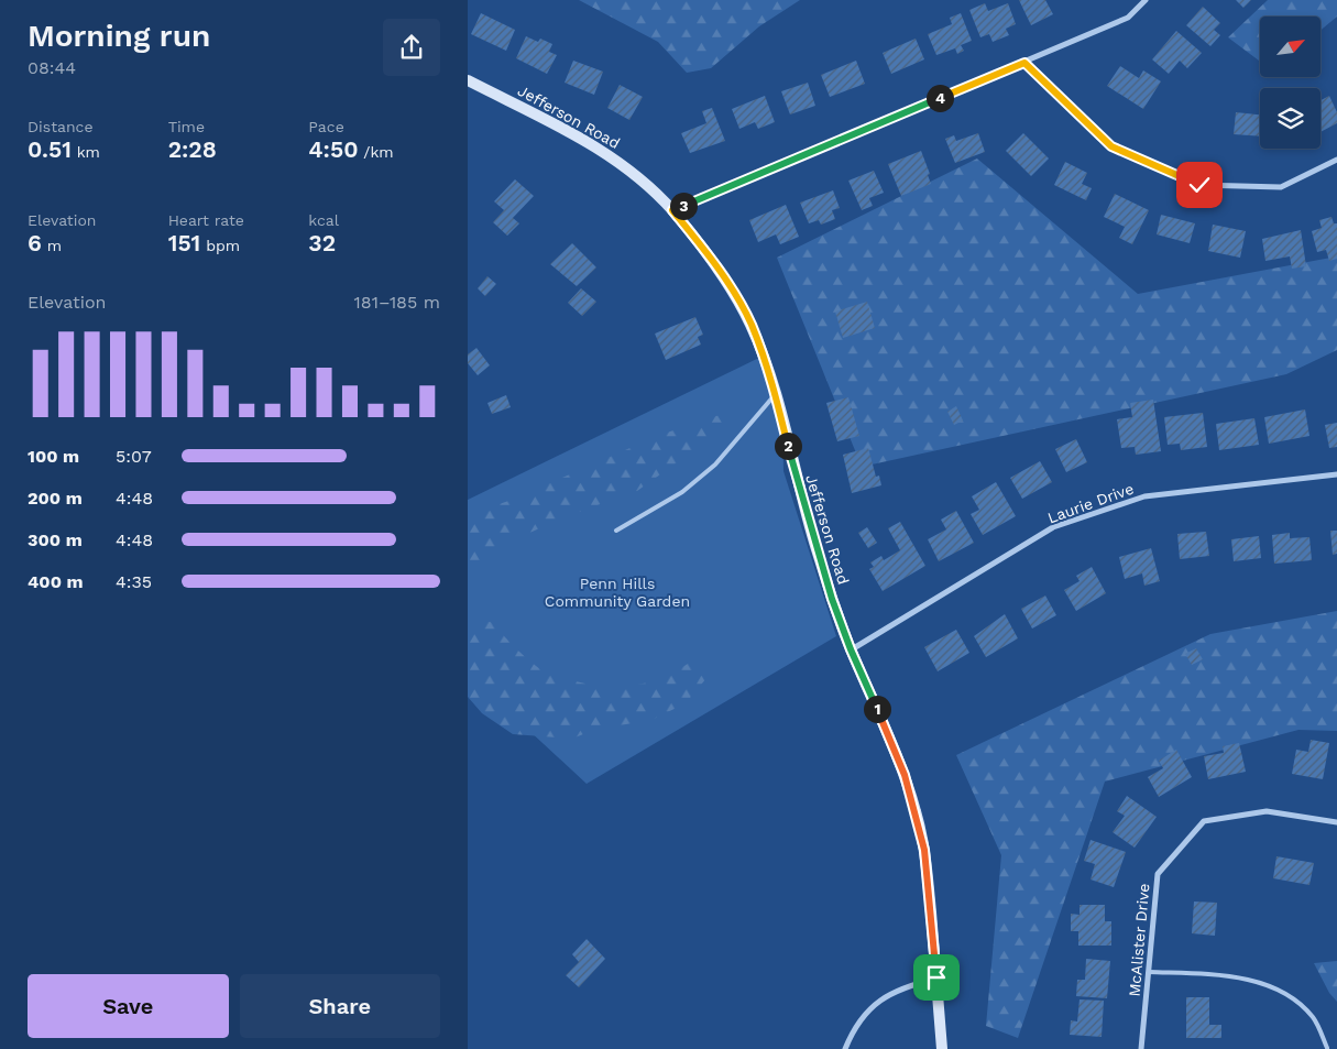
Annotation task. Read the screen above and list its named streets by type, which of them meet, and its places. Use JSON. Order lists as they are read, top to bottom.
{
  "streets": {
    "street": ["Jefferson Road", "Laurie Drive", "McAlister Drive"]
  },
  "crossings": [
    ["Jefferson Road", "Laurie Drive"]
  ],
  "parks": ["Penn Hills Community Garden"],
  "north": "top right",
  "page": {
    "heading": ["Morning run", "08:44"],
    "pins": [
      "4",
      "3",
      "2",
      "1"
    ],
    "stats": [
      ["Distance", "0.51 km"],
      ["Time", "2:28"],
      ["Pace", "4:50 /km"],
      ["Elevation", "6 m"],
      ["Heart rate", "151 bpm"],
      ["kcal", "32"]
    ],
    "chart": ["Elevation", "181–185 m"],
    "list": [
      {
        "name": "100 m",
        "note": "5:07"
      },
      {
        "name": "200 m",
        "note": "4:48"
      },
      {
        "name": "300 m",
        "note": "4:48"
      },
      {
        "name": "400 m",
        "note": "4:35"
      }
    ],
    "buttons": ["Save", "Share"]
  }
}
